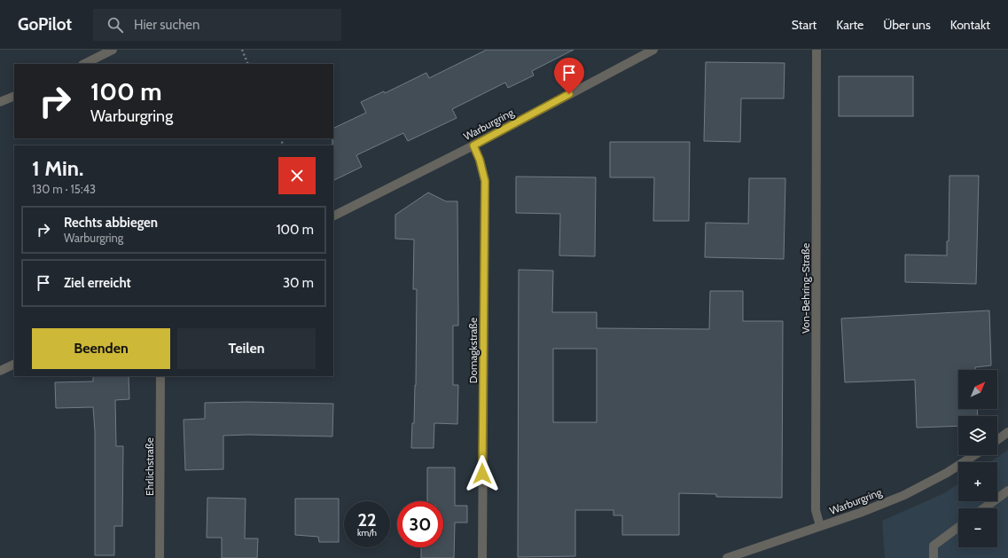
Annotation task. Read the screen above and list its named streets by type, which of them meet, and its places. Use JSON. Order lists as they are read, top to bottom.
{
  "streets": {
    "street": [
      "Warburgring",
      "Von-Behring-Straße",
      "Domagkstraße",
      "Ehrlichstraße"
    ]
  },
  "crossings": [
    ["Warburgring", "Von-Behring-Straße"],
    ["Warburgring", "Domagkstraße"]
  ],
  "north": "top right",
  "page": {
    "header": "GoPilot",
    "search": "Hier suchen",
    "nav": [
      "Start",
      "Karte",
      "Über uns",
      "Kontakt"
    ],
    "turn": ["100 m", "Warburgring"],
    "heading": ["1 Min.", "130 m · 15:43"],
    "list": [
      {
        "name": "Rechts abbiegen",
        "note": "Warburgring",
        "value": "100 m"
      },
      {
        "name": "Ziel erreicht",
        "value": "30 m"
      }
    ],
    "buttons": ["Beenden", "Teilen"],
    "map_buttons": ["+", "−"],
    "speed": "22 km/h",
    "limit": "30"
  }
}
